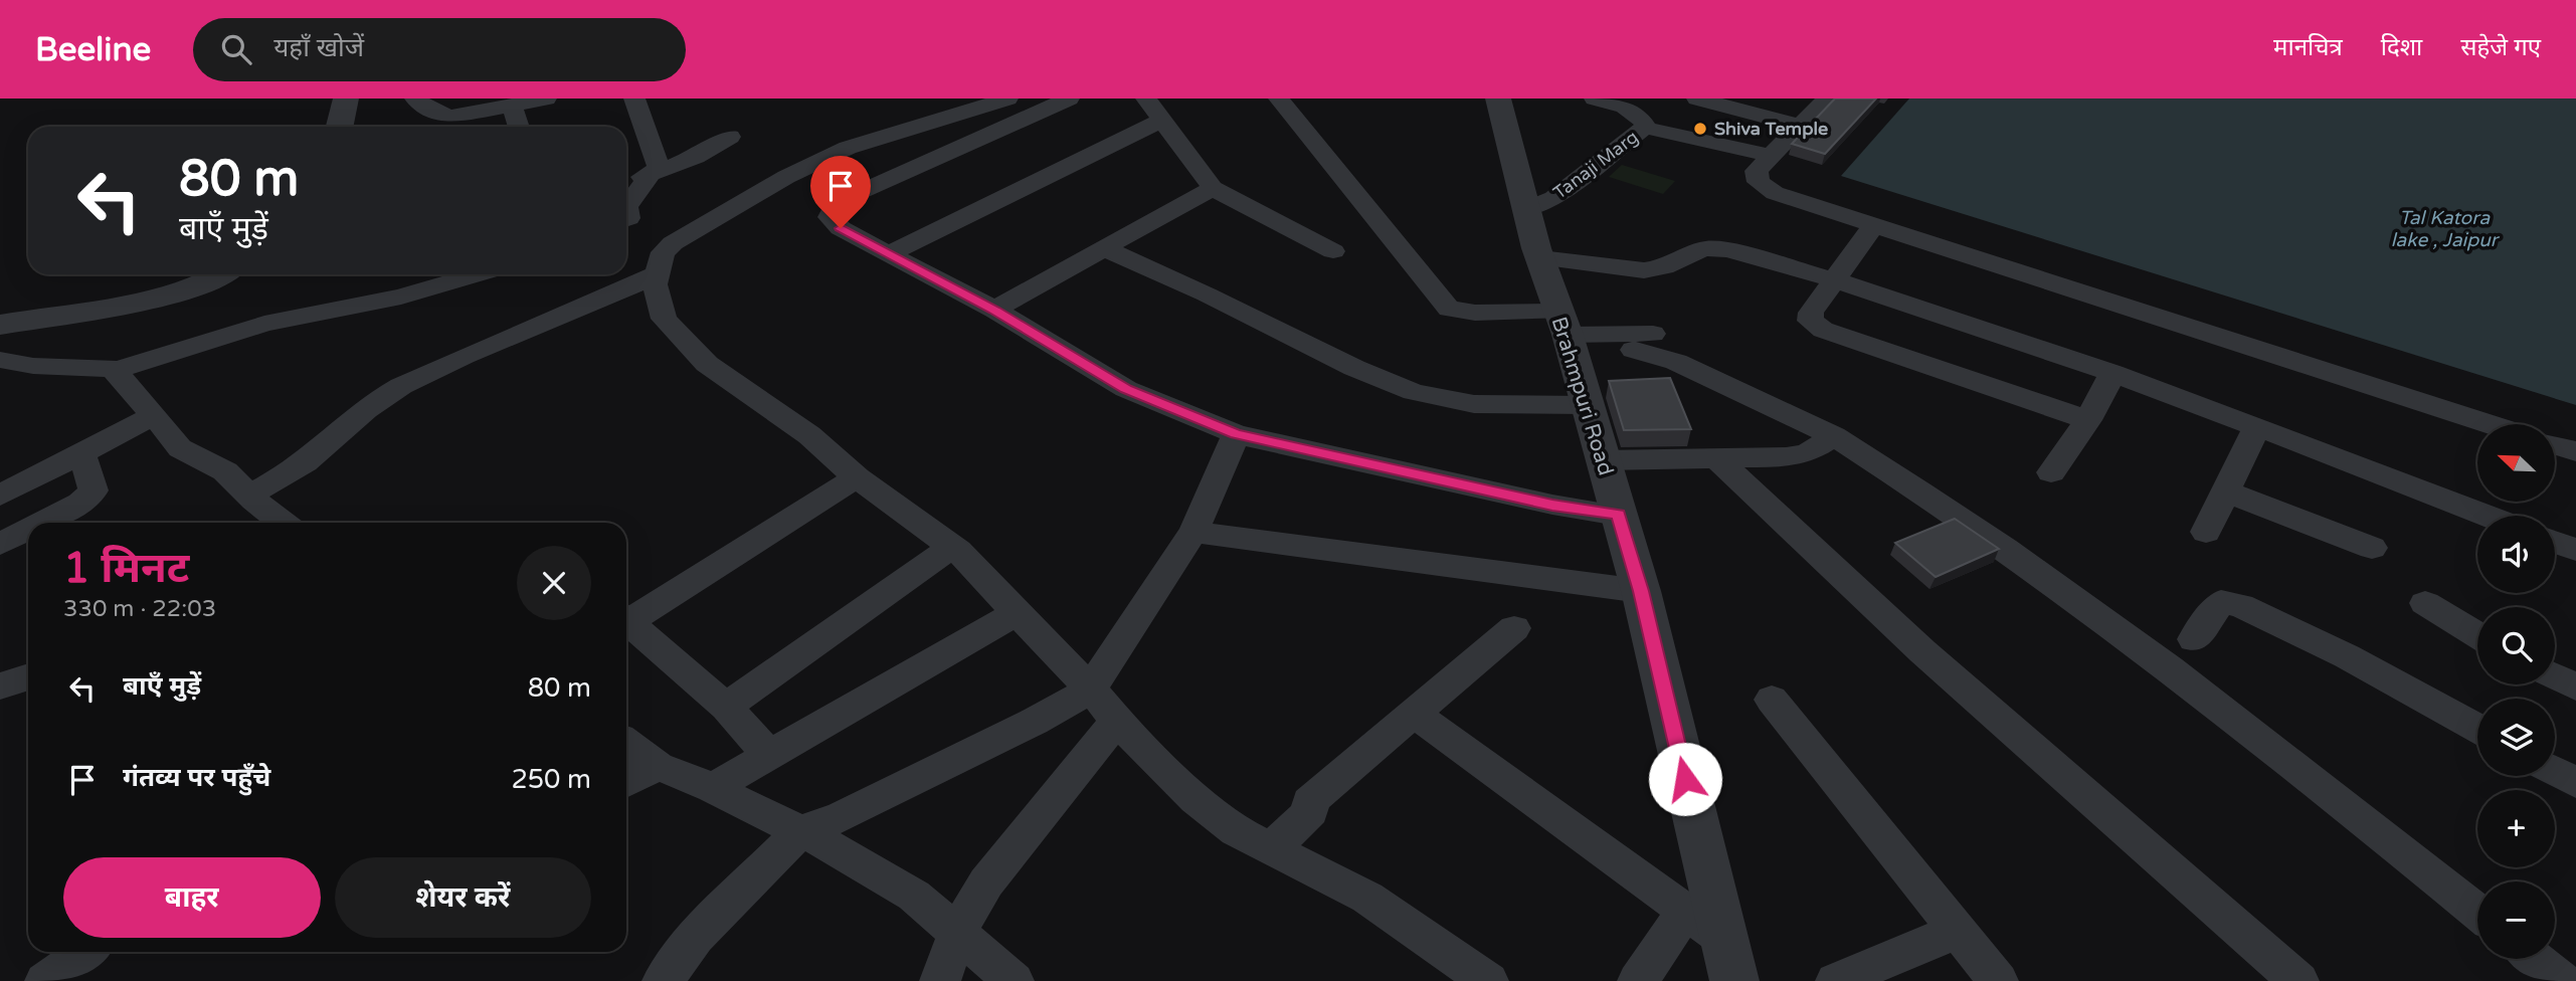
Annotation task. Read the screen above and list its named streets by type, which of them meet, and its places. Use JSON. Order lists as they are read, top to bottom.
{
  "streets": {
    "street": ["Tanaji Marg", "Brahmpuri Road"]
  },
  "crossings": [
    ["Tanaji Marg", "Brahmpuri Road"]
  ],
  "water": ["Tal Katora lake , Jaipur"],
  "places": ["Shiva Temple"],
  "north": "top left",
  "page": {
    "header": "Beeline",
    "search": "यहाँ खोजें",
    "nav": ["मानचित्र", "दिशा", "सहेजे गए"],
    "turn": ["80 m", "बाएँ मुड़ें"],
    "map_buttons": ["+", "−"],
    "heading": ["1 मिनट", "330 m · 22:03"],
    "list": [
      {
        "name": "बाएँ मुड़ें",
        "value": "80 m"
      },
      {
        "name": "गंतव्य पर पहुँचे",
        "value": "250 m"
      }
    ],
    "buttons": ["बाहर", "शेयर करें"]
  }
}
